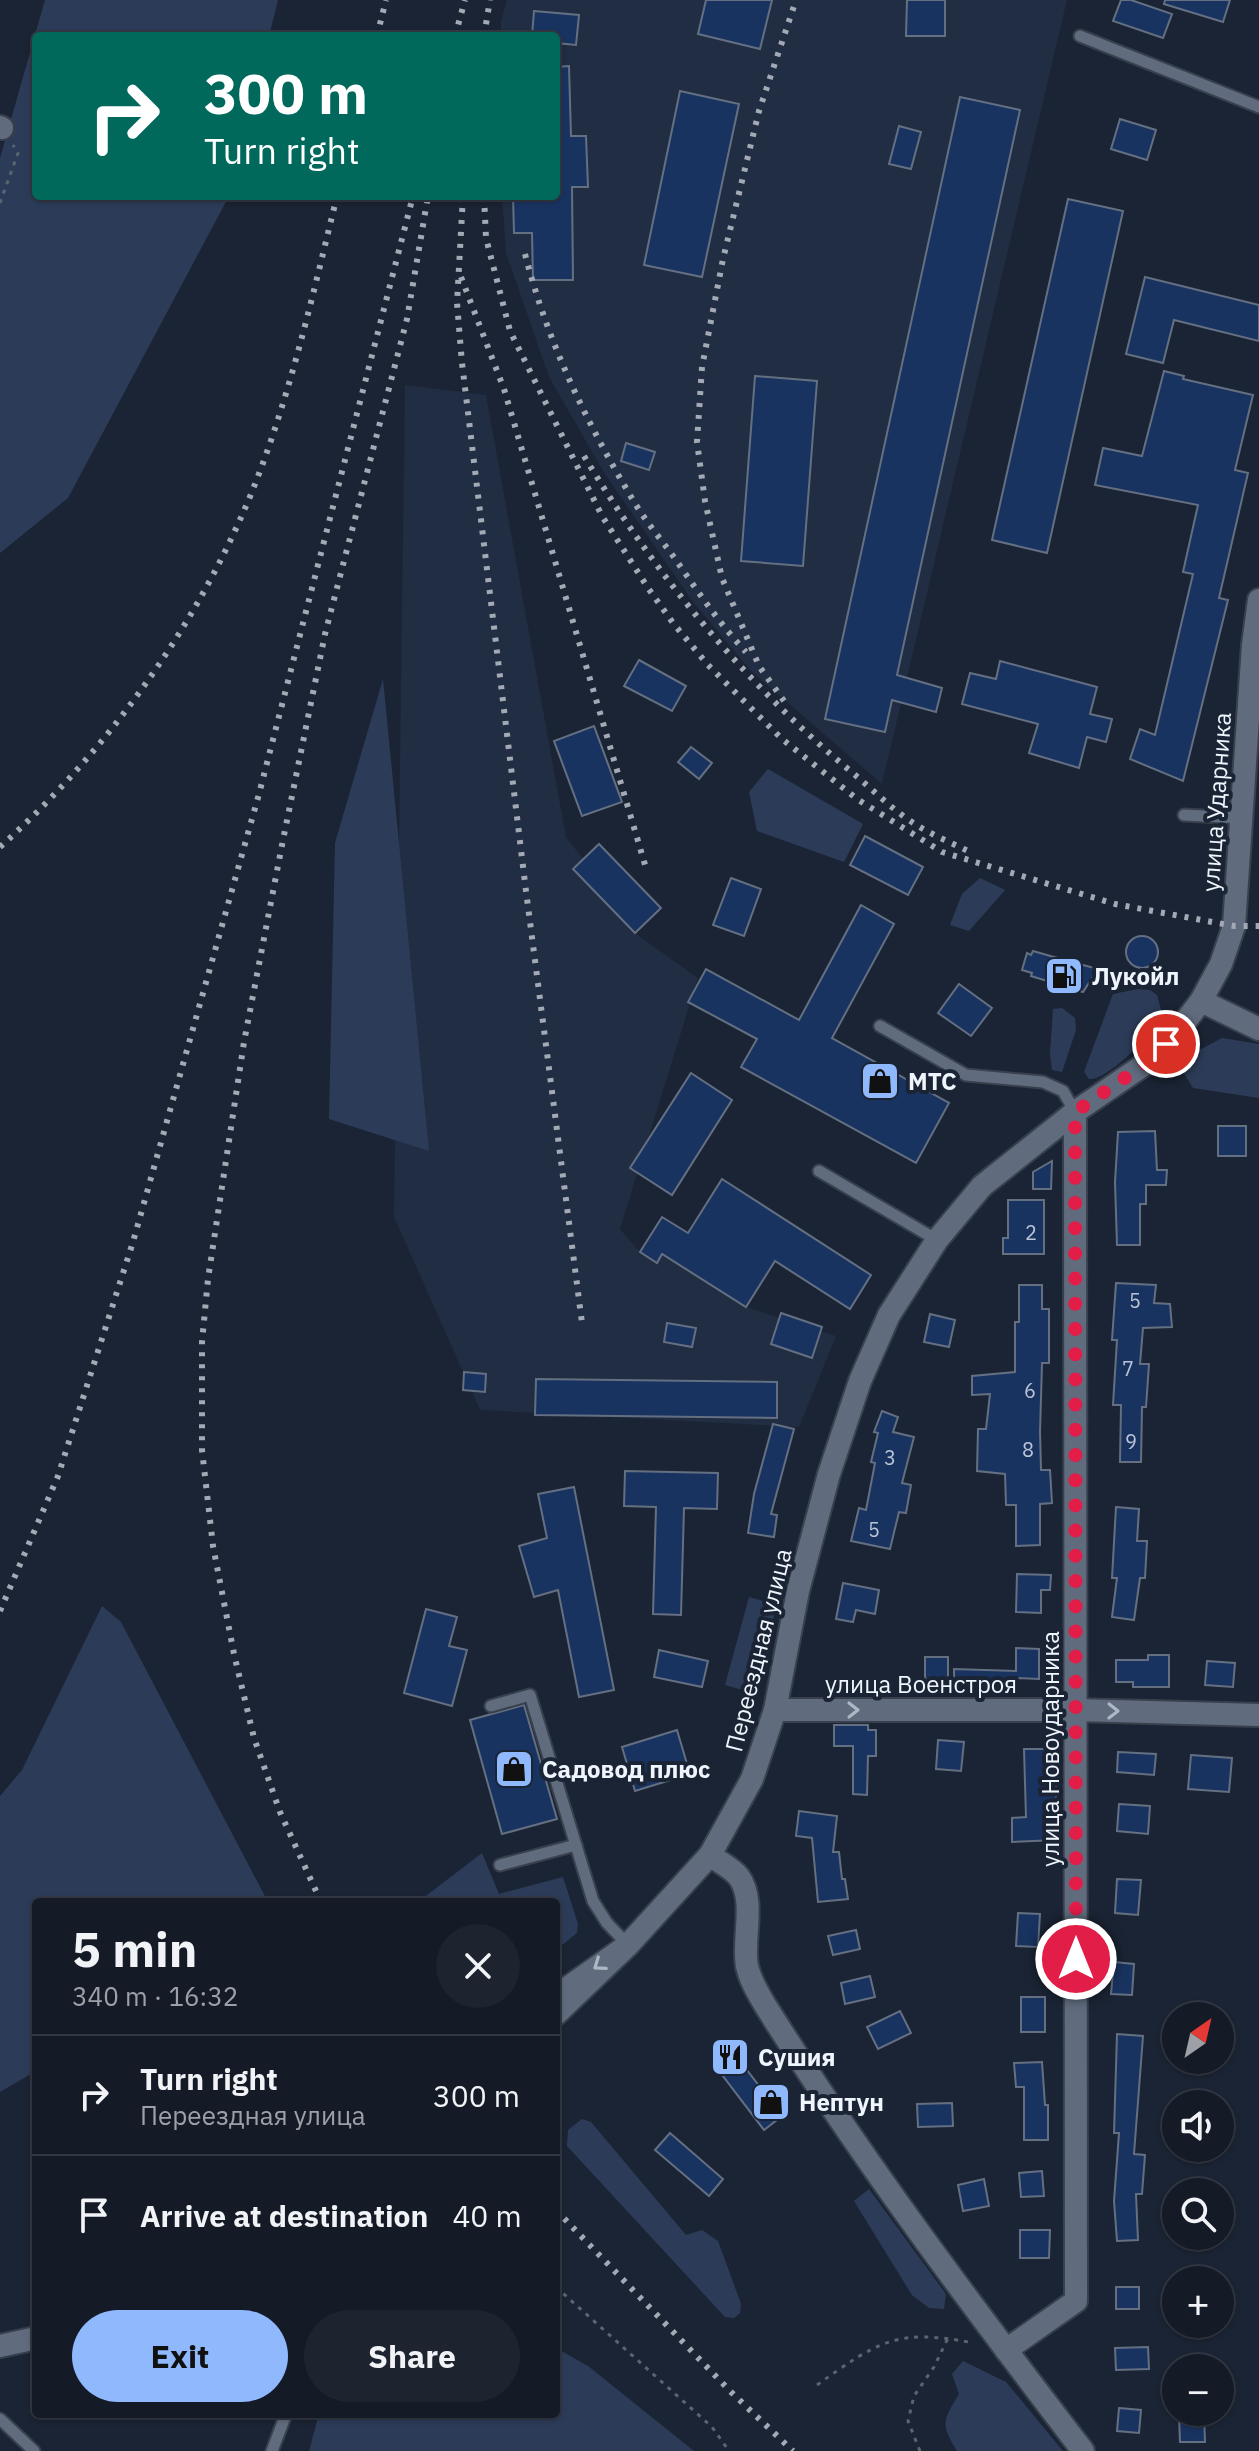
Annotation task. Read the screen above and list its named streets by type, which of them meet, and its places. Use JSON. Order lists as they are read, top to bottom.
{
  "streets": {
    "street": [
      "улица Ударника",
      "Переездная улица",
      "улица Военстроя",
      "улица Новоударника"
    ]
  },
  "crossings": [
    ["улица Ударника", "Переездная улица"],
    ["Переездная улица", "улица Военстроя"],
    ["Переездная улица", "улица Новоударника"],
    ["улица Военстроя", "улица Новоударника"]
  ],
  "one_way": ["улица Военстроя"],
  "places": {
    "fuel station": ["Лукойл"],
    "shop": ["МТС", "Садовод плюс", "Нептун"],
    "restaurant": ["Сушия"]
  },
  "house_numbers": [
    "2",
    "5",
    "7",
    "6",
    "9",
    "8",
    "3",
    "5"
  ],
  "north": "top right",
  "page": {
    "turn": ["300 m", "Turn right"],
    "heading": ["5 min", "340 m · 16:32"],
    "map_buttons": ["+", "−"],
    "list": [
      {
        "name": "Turn right",
        "note": "Переездная улица",
        "value": "300 m"
      },
      {
        "name": "Arrive at destination",
        "value": "40 m"
      }
    ],
    "buttons": ["Exit", "Share"]
  }
}
